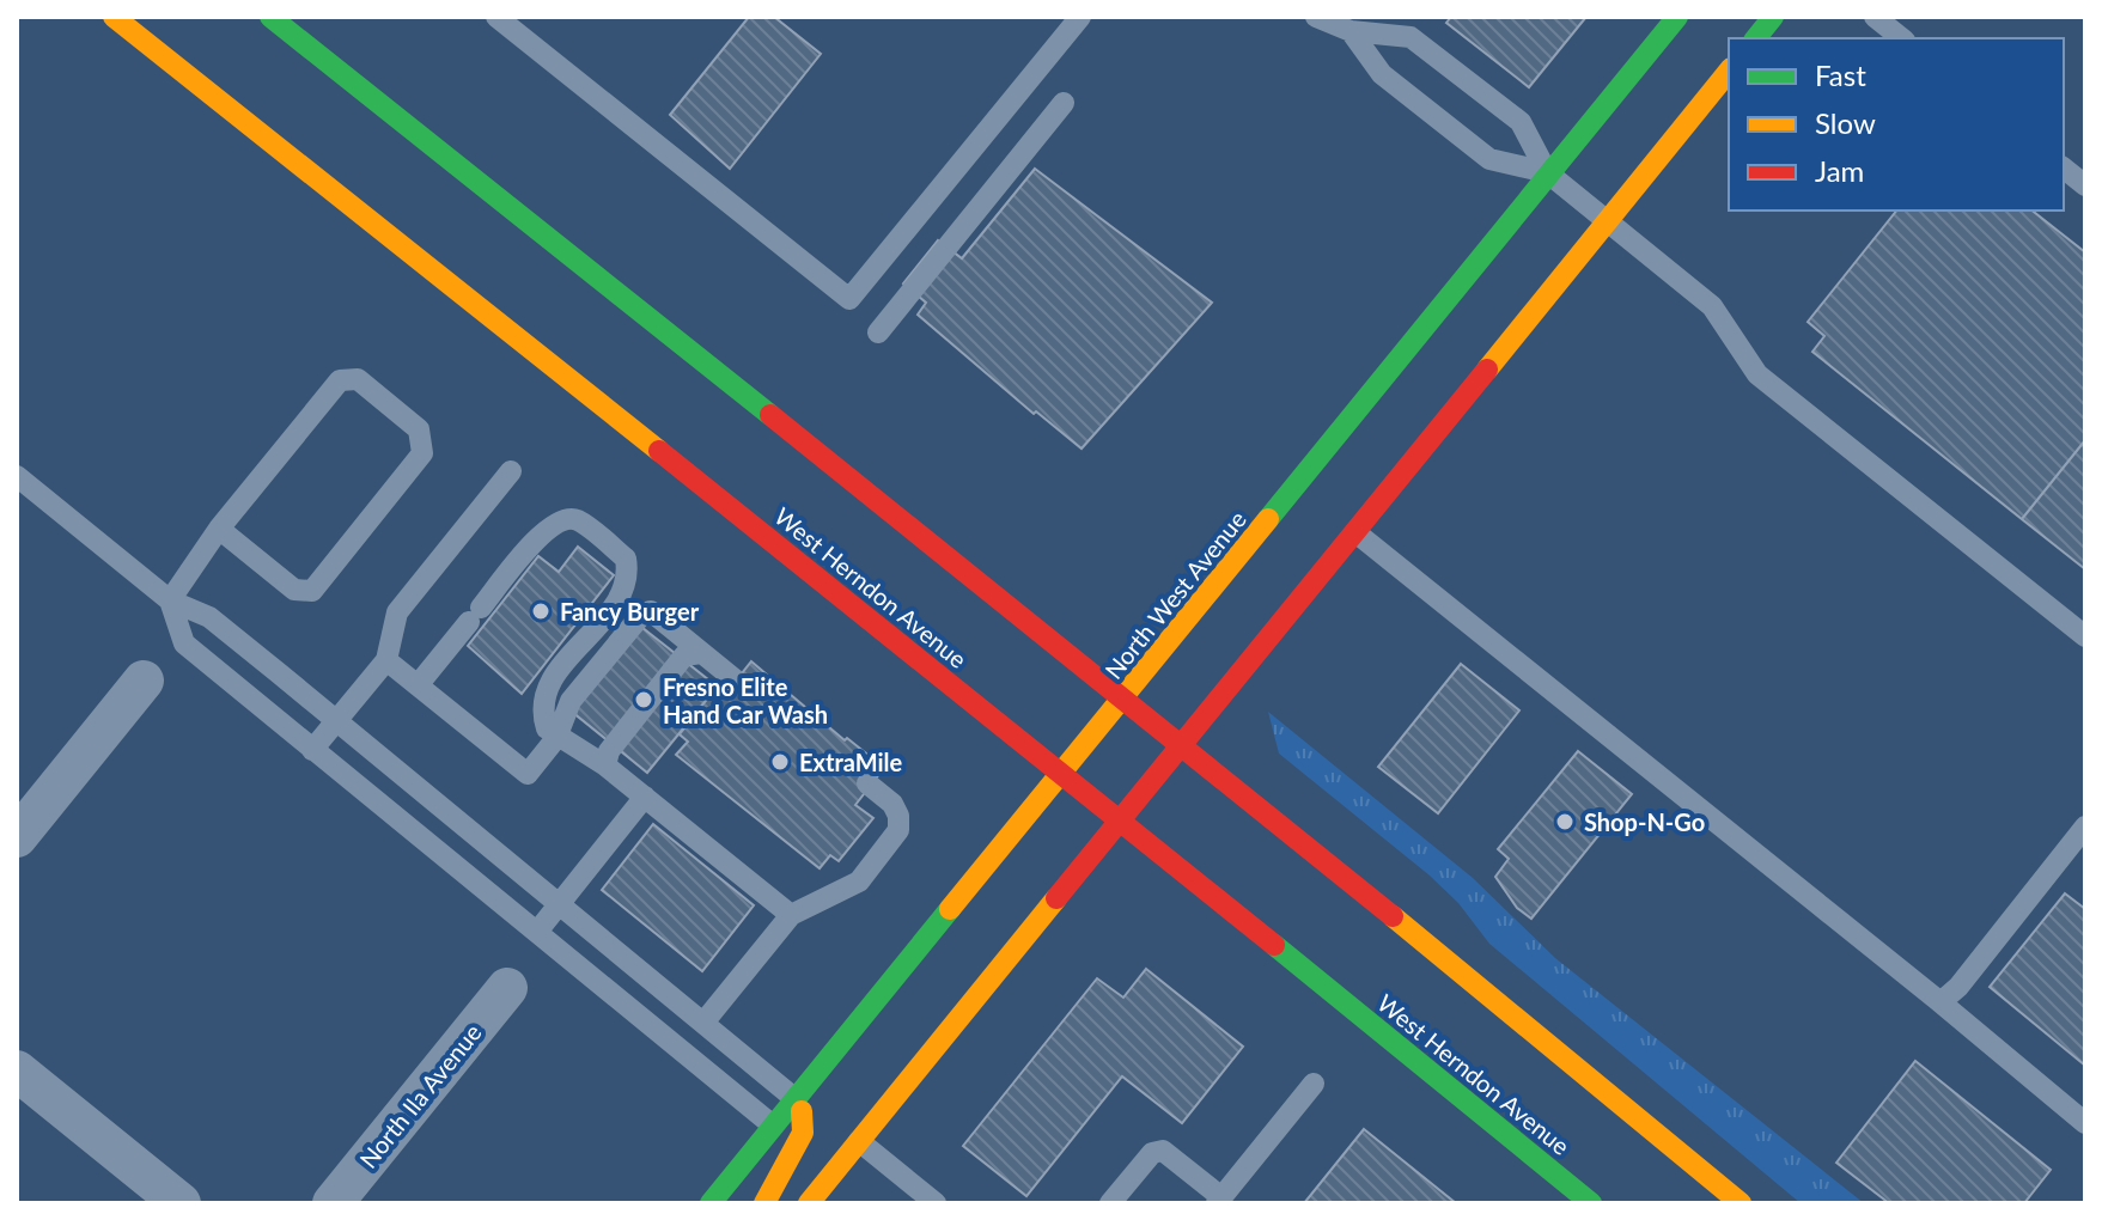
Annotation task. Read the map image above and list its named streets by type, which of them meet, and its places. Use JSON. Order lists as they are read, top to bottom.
{
  "streets": {
    "main road": ["West Herndon Avenue", "North West Avenue"],
    "street": ["North Ila Avenue"]
  },
  "crossings": [
    ["West Herndon Avenue", "North West Avenue"]
  ],
  "places": [
    "Fancy Burger",
    "Fresno Elite Hand Car Wash",
    "ExtraMile",
    "Shop-N-Go"
  ],
  "legend": ["Fast", "Slow", "Jam"]
}
